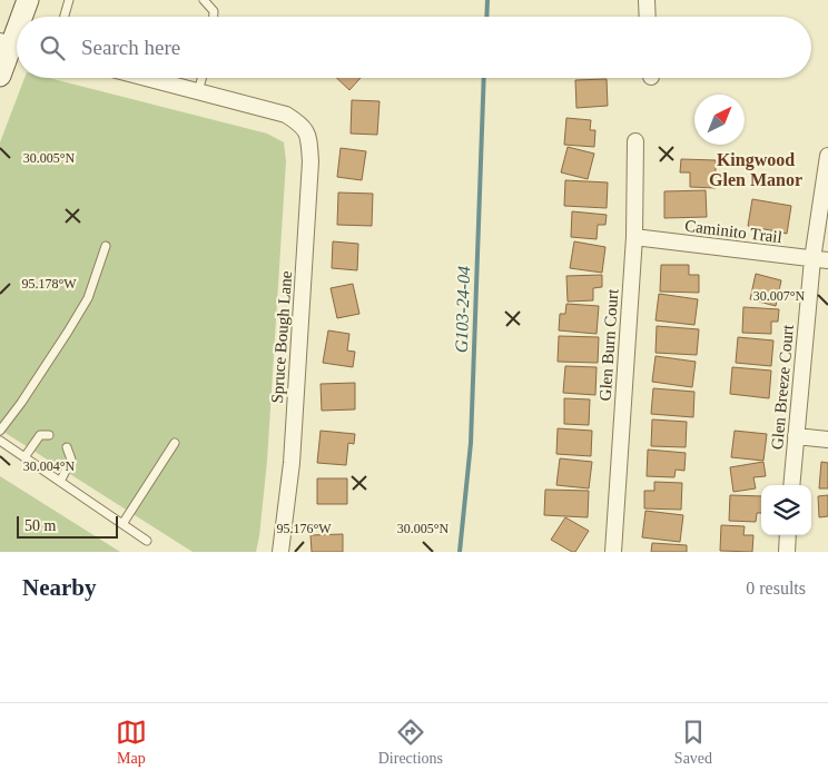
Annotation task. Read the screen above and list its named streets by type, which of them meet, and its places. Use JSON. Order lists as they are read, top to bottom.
{
  "streets": {
    "street": [
      "Caminito Trail",
      "Spruce Bough Lane",
      "Glen Burn Court",
      "Glen Breeze Court"
    ]
  },
  "crossings": [
    ["Caminito Trail", "Glen Burn Court"],
    ["Caminito Trail", "Glen Breeze Court"]
  ],
  "districts": ["Kingwood Glen Manor"],
  "water": ["G103-24-04"],
  "scale_bar": "50 m",
  "north": "top right",
  "page": {
    "search": "Search here",
    "scale": "50 m",
    "heading": ["Nearby", "0 results"],
    "nav": ["Map", "Directions", "Saved"]
  },
  "coordinates": [
    "30.005°N",
    "95.178°W",
    "30.007°N",
    "30.004°N",
    "95.176°W"
  ]
}
